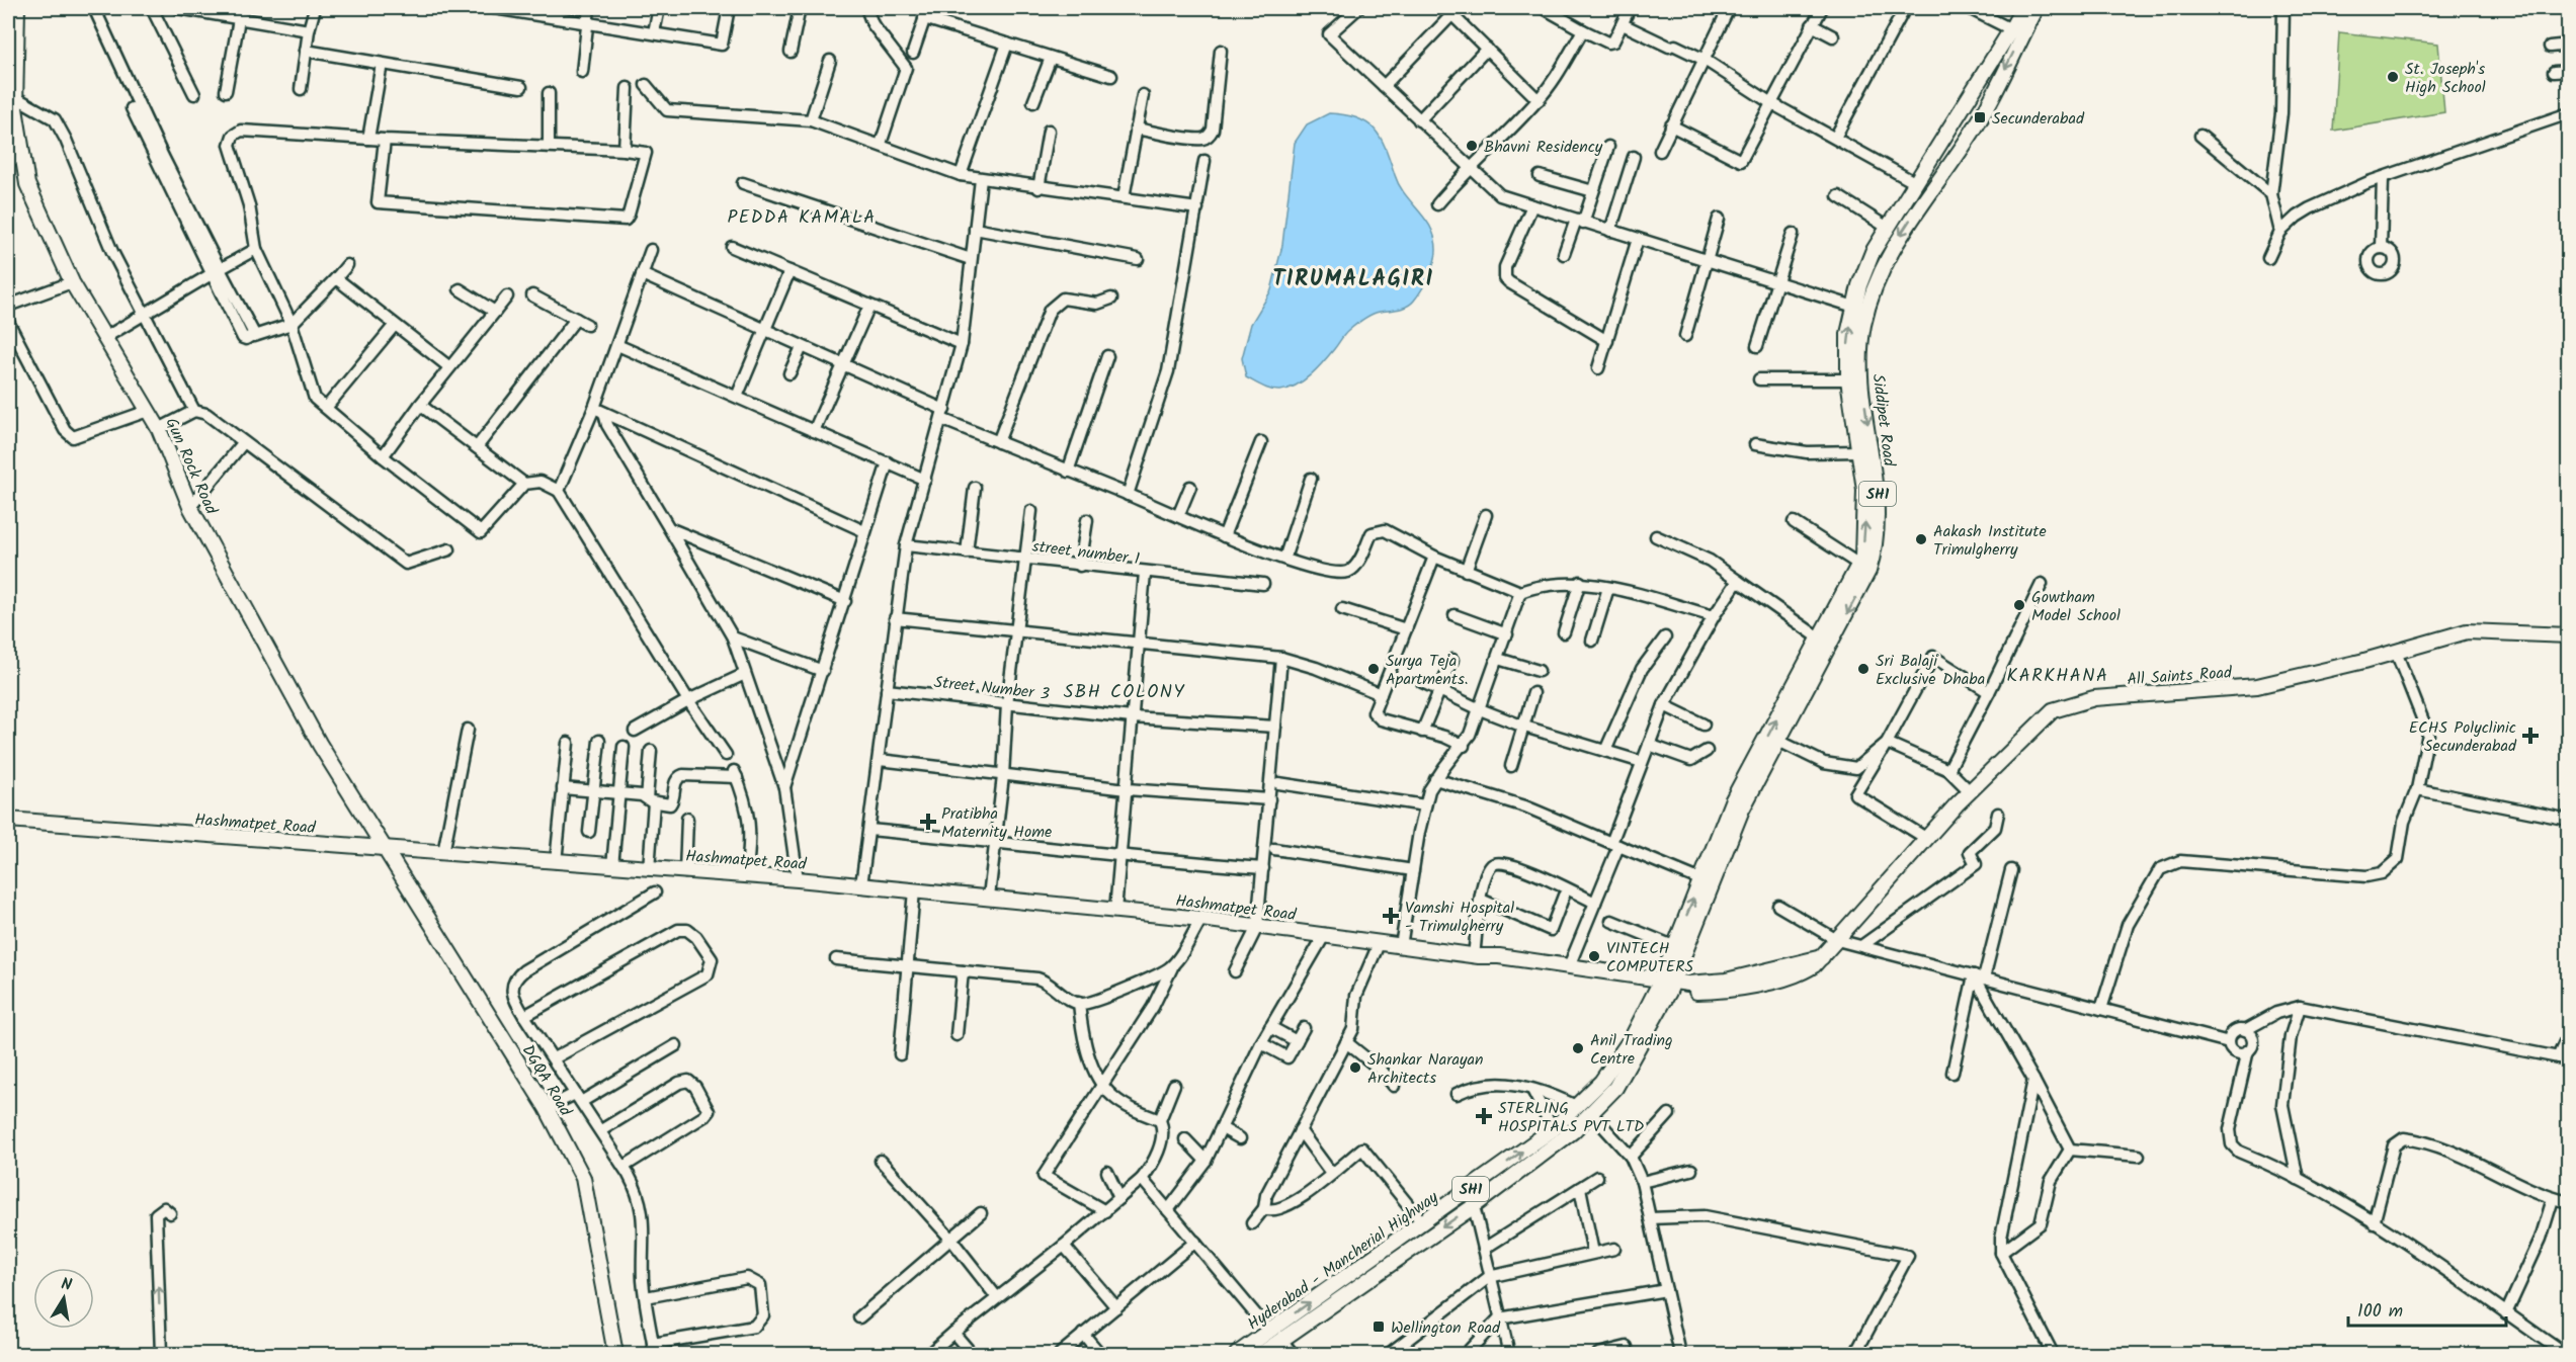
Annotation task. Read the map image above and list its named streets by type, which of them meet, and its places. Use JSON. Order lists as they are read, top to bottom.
{
  "streets": {
    "main road": [
      "Siddipet Road",
      "Gun Rock Road",
      "SH1",
      "All Saints Road",
      "Hashmatpet Road",
      "DGQA Road",
      "Hyderabad - Mancherial Highway"
    ],
    "street": ["street number 1", "Street Number 3"]
  },
  "crossings": [
    ["Siddipet Road", "All Saints Road"],
    ["Siddipet Road", "Hashmatpet Road"],
    ["Siddipet Road", "Hyderabad - Mancherial Highway"],
    ["Gun Rock Road", "Hashmatpet Road"],
    ["Gun Rock Road", "DGQA Road"],
    ["All Saints Road", "Hashmatpet Road"],
    ["All Saints Road", "Hyderabad - Mancherial Highway"],
    ["Hashmatpet Road", "DGQA Road"],
    ["Hashmatpet Road", "Hyderabad - Mancherial Highway"]
  ],
  "districts": [
    "PEDDA KAMALA",
    "TIRUMALAGIRI",
    "KARKHANA",
    "SBH COLONY"
  ],
  "places": {
    "other": [
      "St. Joseph's High School",
      "Bhavni Residency",
      "Aakash Institute Trimulgherry",
      "Gowtham Model School",
      "Surya Teja Apartments.",
      "Sri Balaji Exclusive Dhaba",
      "VINTECH COMPUTERS",
      "Anil Trading Centre",
      "Shankar Narayan Architects"
    ],
    "transit": ["Secunderabad", "Wellington Road"],
    "health": [
      "ECHS Polyclinic Secunderabad",
      "Pratibha Maternity Home",
      "Vamshi Hospital - Trimulgherry",
      "STERLING HOSPITALS PVT LTD"
    ]
  },
  "scale_bar": "100 m",
  "north": "top"
}
